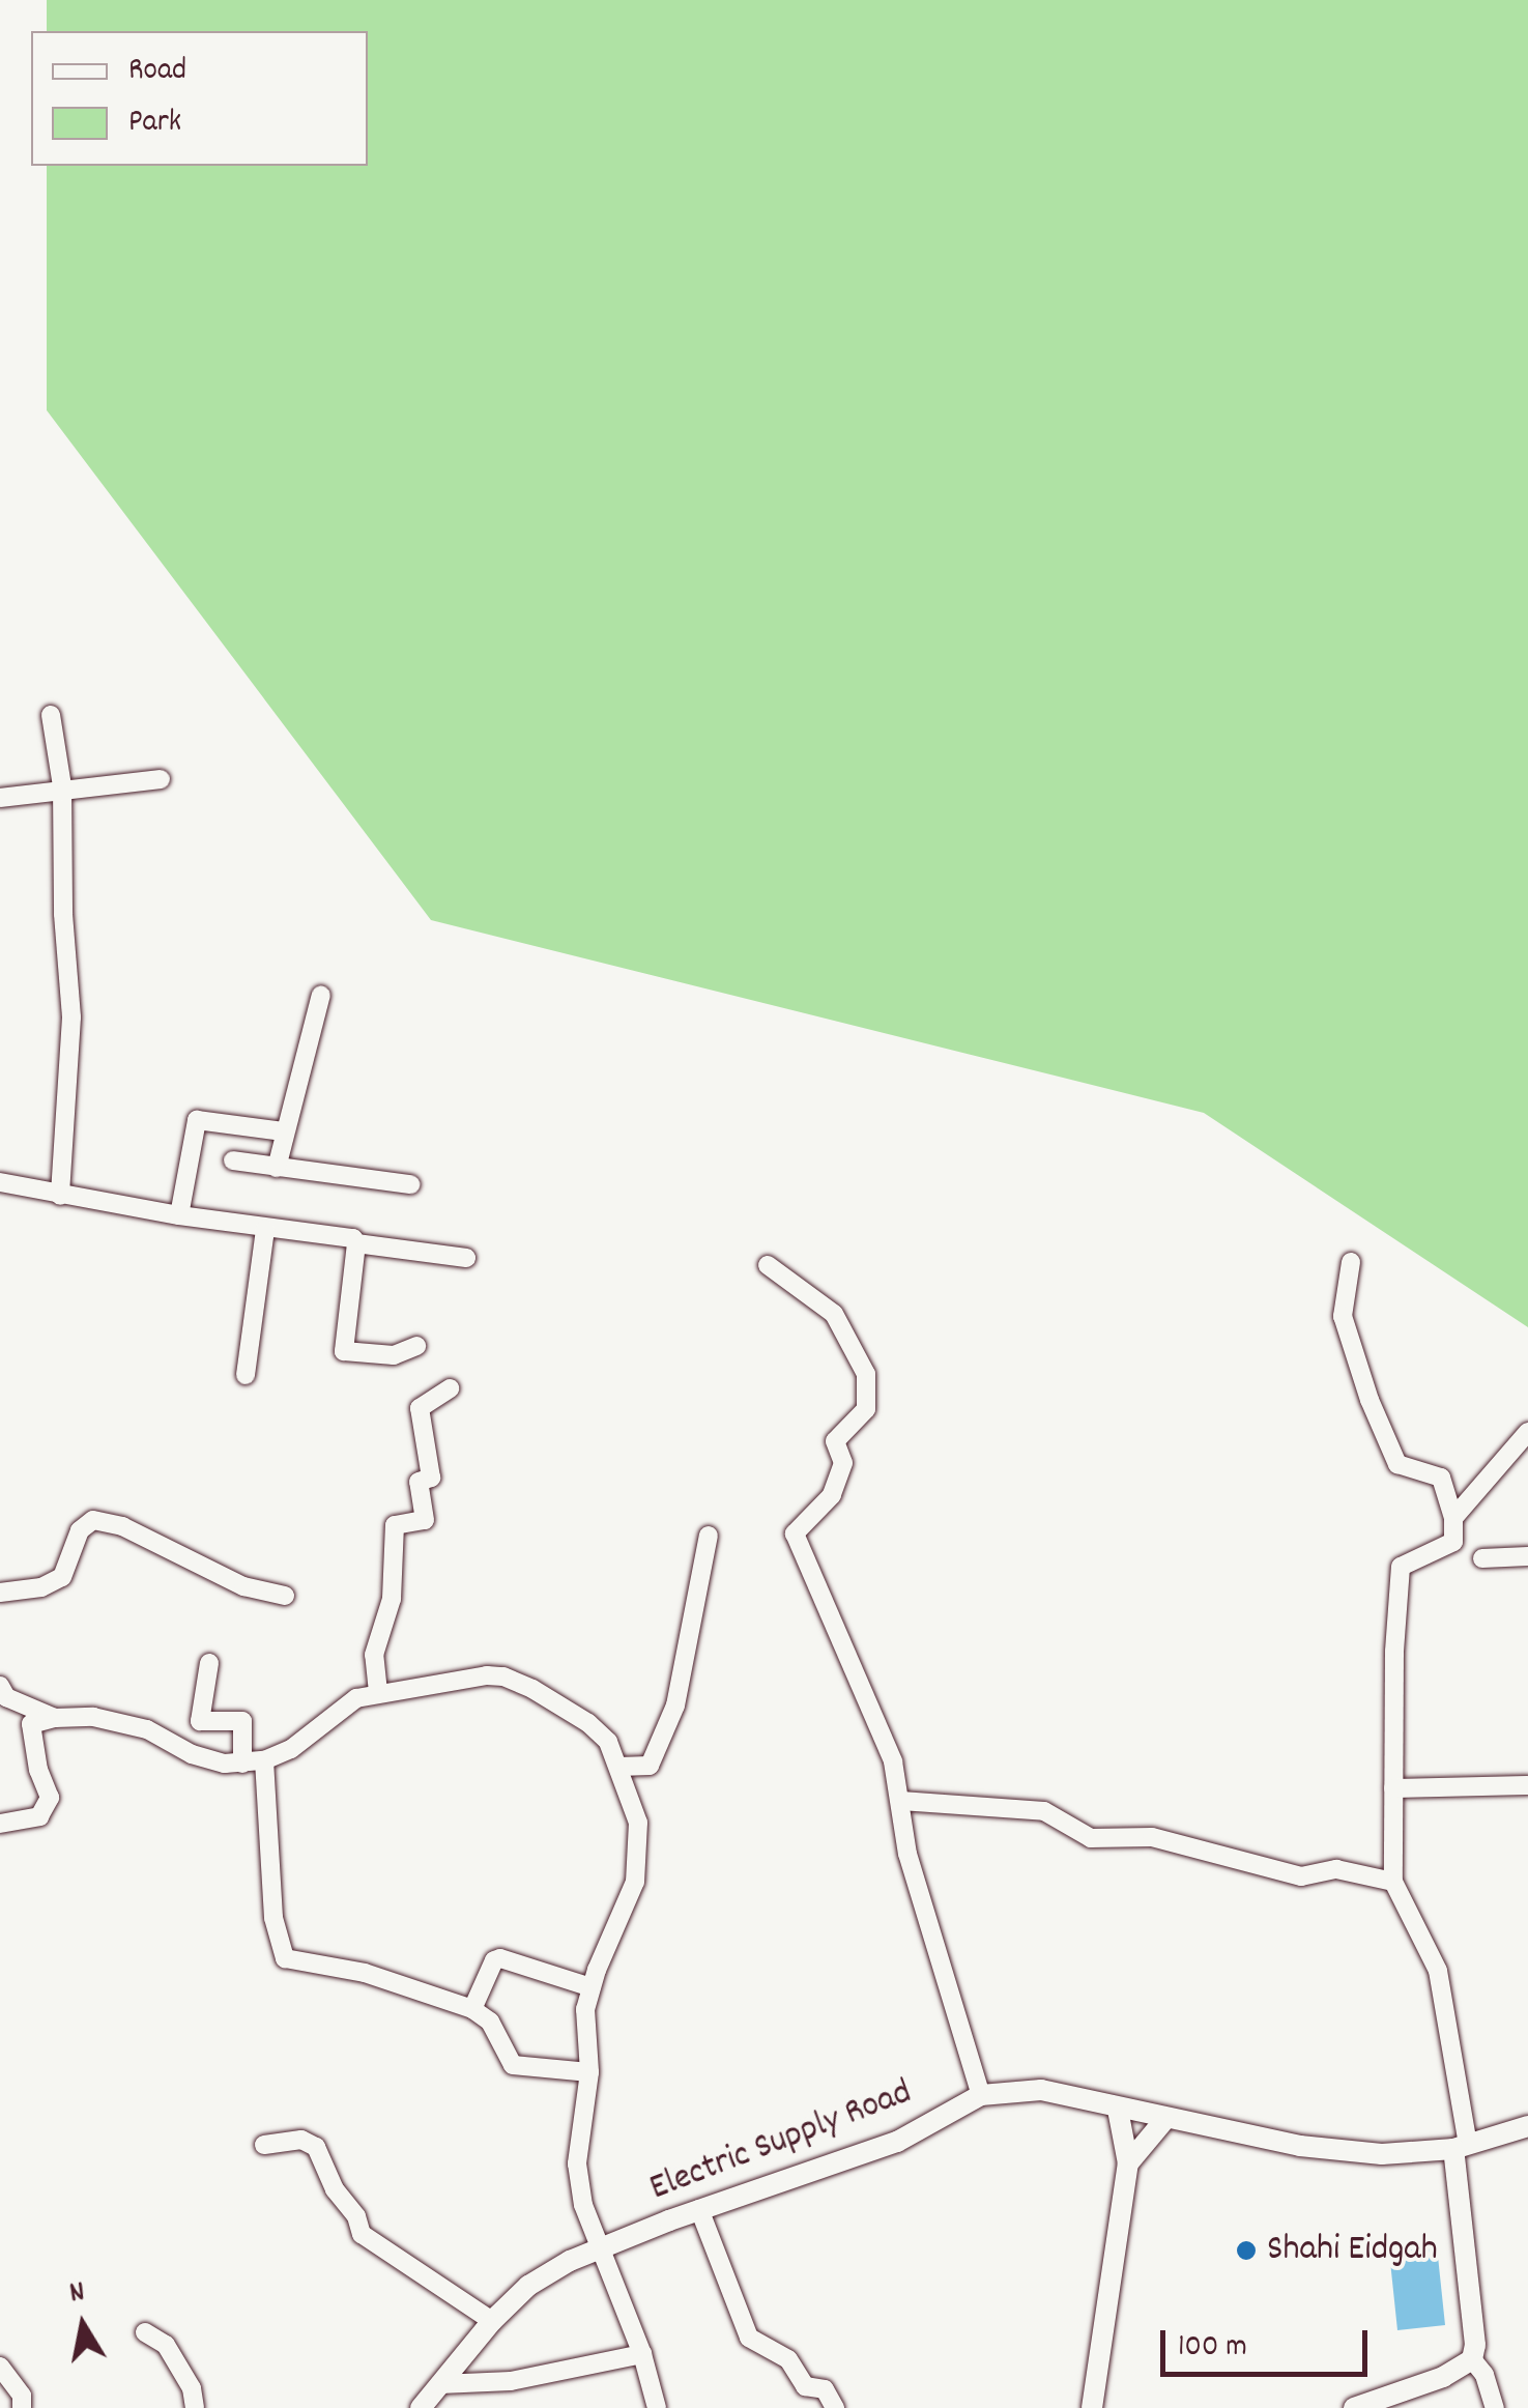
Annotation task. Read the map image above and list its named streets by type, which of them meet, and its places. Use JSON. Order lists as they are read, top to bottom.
{
  "streets": {
    "main road": ["Electric Supply Road"]
  },
  "places": ["Shahi Eidgah"],
  "legend": ["Road", "Park"],
  "scale_bar": "100 m",
  "north": "top"
}
